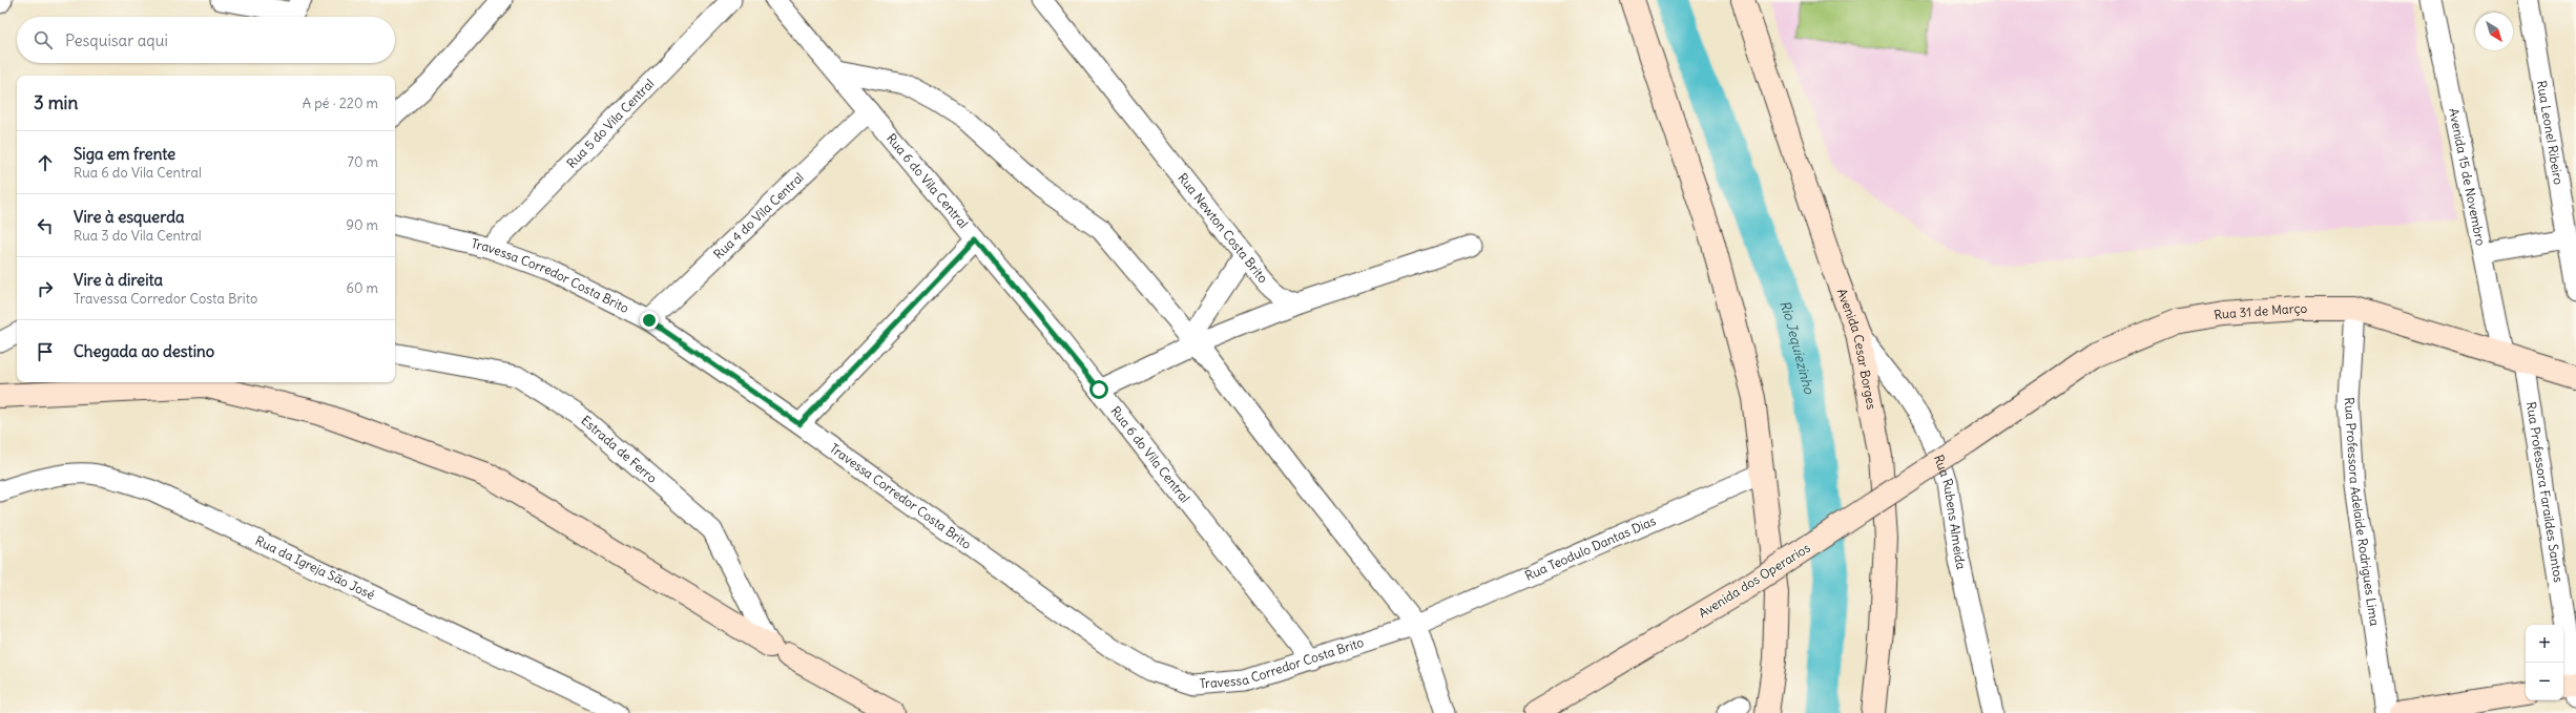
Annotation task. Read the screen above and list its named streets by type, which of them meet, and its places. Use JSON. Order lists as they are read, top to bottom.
{
  "streets": {
    "street": [
      "Rua 5 do Vila Central",
      "Rua Leonel Ribeiro",
      "Avenida 15 de Novembro",
      "Rua 6 do Vila Central",
      "Rua 4 do Vila Central",
      "Rua Newton Costa Brito",
      "Travessa Corredor Costa Brito",
      "Rua 31 de Março",
      "Avenida Cesar Borges",
      "Estrada de Ferro",
      "Rua Professora Faraildes Santos",
      "Rua Professora Adelaide Rodrigues Lima",
      "Rua Rubens Almeida",
      "Rua Teodulo Dantas Dias",
      "Rua da Igreja São José",
      "Avenida dos Operarios"
    ]
  },
  "crossings": [
    ["Rua 5 do Vila Central", "Travessa Corredor Costa Brito"],
    ["Avenida 15 de Novembro", "Rua 31 de Março"],
    ["Rua 6 do Vila Central", "Rua 4 do Vila Central"],
    ["Rua 6 do Vila Central", "Travessa Corredor Costa Brito"],
    ["Rua 4 do Vila Central", "Travessa Corredor Costa Brito"],
    ["Travessa Corredor Costa Brito", "Rua Teodulo Dantas Dias"],
    ["Rua 31 de Março", "Rua Professora Faraildes Santos"],
    ["Rua 31 de Março", "Rua Professora Adelaide Rodrigues Lima"],
    ["Rua 31 de Março", "Avenida dos Operarios"],
    ["Avenida Cesar Borges", "Rua Rubens Almeida"]
  ],
  "water": ["Rio Jequiezinho"],
  "north": "bottom right",
  "page": {
    "search": "Pesquisar aqui",
    "heading": ["3 min", "A pé · 220 m"],
    "list": [
      ["Siga em frente", "Rua 6 do Vila Central", "70 m"],
      ["Vire à esquerda", "Rua 3 do Vila Central", "90 m"],
      ["Vire à direita", "Travessa Corredor Costa Brito", "60 m"],
      "Chegada ao destino"
    ],
    "map_buttons": ["+", "−"]
  }
}
